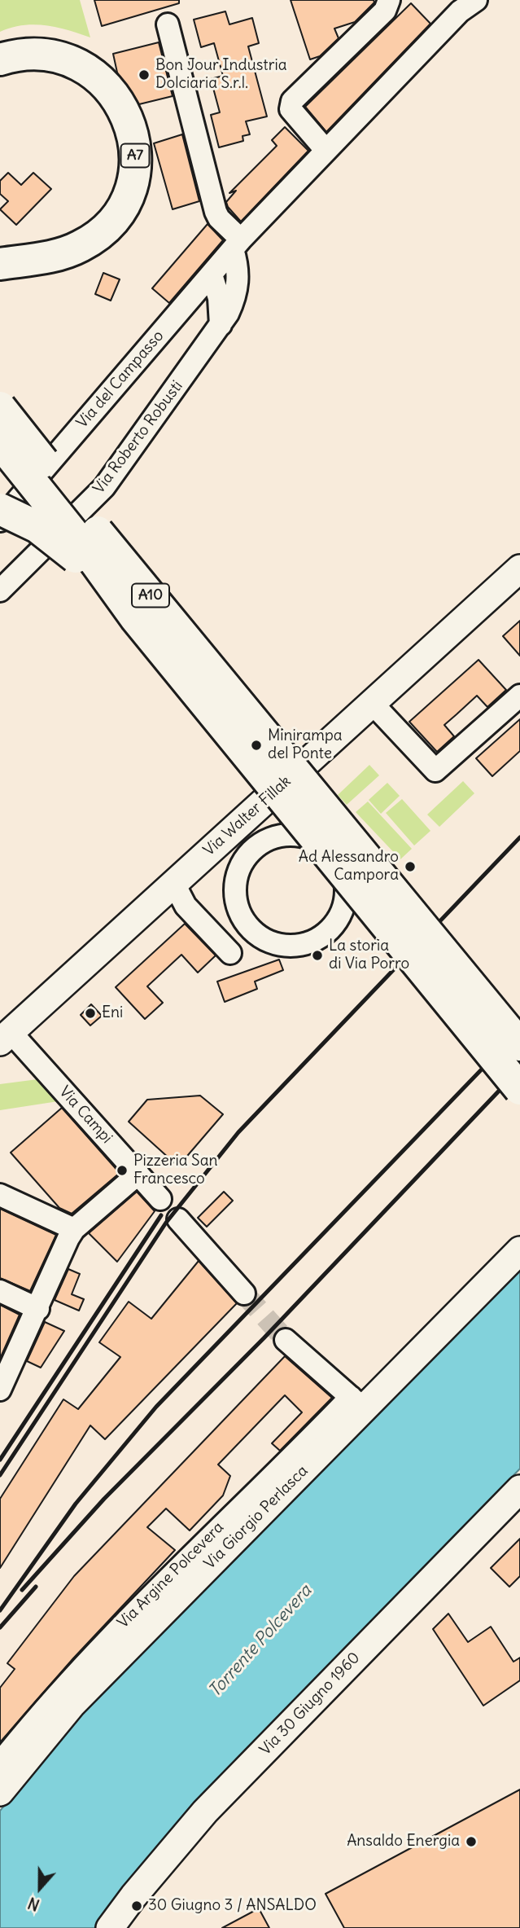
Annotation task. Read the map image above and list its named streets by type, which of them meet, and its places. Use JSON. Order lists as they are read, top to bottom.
{
  "streets": {
    "highway": ["A7", "A10"],
    "main road": ["Via Walter Fillak", "Via Giorgio Perlasca", "Via 30 Giugno 1960"],
    "street": [
      "Via del Campasso",
      "Via Roberto Robusti",
      "Via Campi",
      "Via Argine Polcevera"
    ]
  },
  "crossings": [
    ["Via del Campasso", "Via Roberto Robusti"],
    ["Via Walter Fillak", "Via Campi"],
    ["Via Giorgio Perlasca", "Via Argine Polcevera"]
  ],
  "water": ["Torrente Polcevera"],
  "places": [
    "Bon Jour Industria Dolciaria S.r.l.",
    "Minirampa del Ponte",
    "Ad Alessandro Campora",
    "La storia di Via Porro",
    "Eni",
    "Pizzeria San Francesco",
    "Ansaldo Energia",
    "30 Giugno 3 / ANSALDO"
  ],
  "north": "bottom"
}
